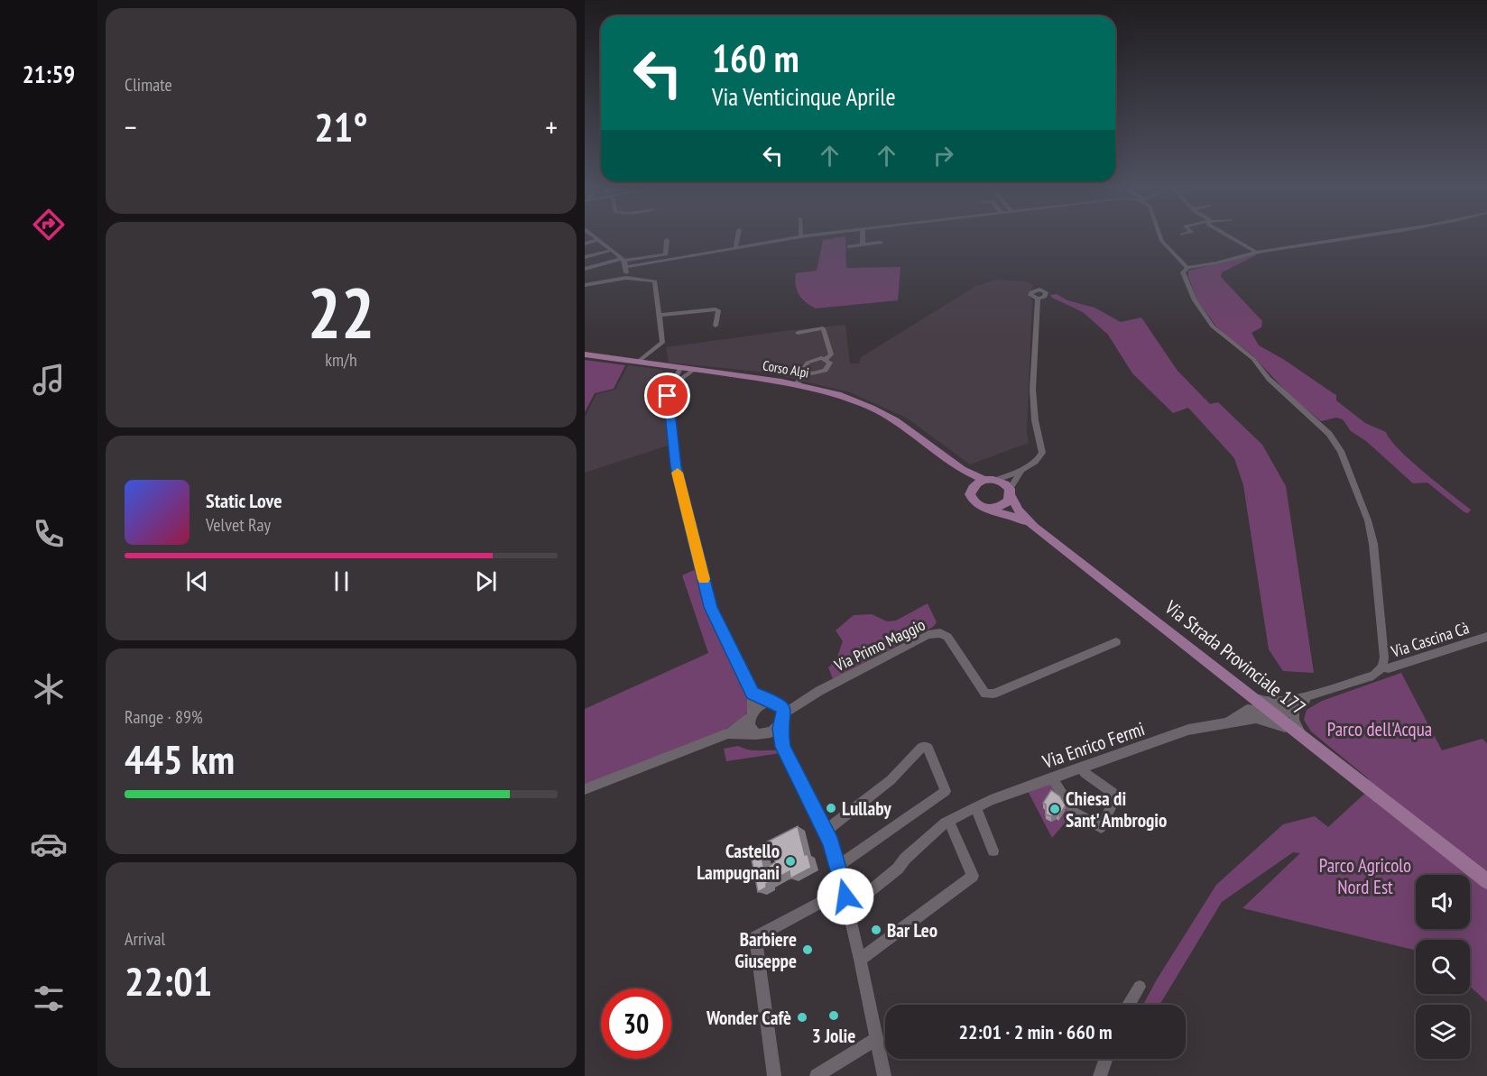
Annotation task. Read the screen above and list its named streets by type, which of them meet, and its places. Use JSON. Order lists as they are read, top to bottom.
{
  "streets": {
    "main road": ["Corso Alpi", "Via Strada Provinciale 177"],
    "street": ["Via Cascina Cà", "Via Primo Maggio", "Via Enrico Fermi"]
  },
  "crossings": [
    ["Corso Alpi", "Via Strada Provinciale 177"],
    ["Via Cascina Cà", "Via Enrico Fermi"],
    ["Via Strada Provinciale 177", "Via Enrico Fermi"]
  ],
  "parks": ["Parco dell'Acqua", "Parco Agricolo Nord Est"],
  "places": [
    "Lullaby",
    "Chiesa di Sant' Ambrogio",
    "Castello Lampugnani",
    "Bar Leo",
    "Barbiere Giuseppe",
    "3 Jolie",
    "Wonder Cafè"
  ],
  "page": {
    "tabs": "21:59",
    "tile": [
      "Climate",
      ["22", "km/h"],
      ["Range · 89%", "445 km"],
      ["Arrival", "22:01"]
    ],
    "turn": ["160 m", "Via Venticinque Aprile"],
    "heat": ["−", "21°", "+"],
    "song": ["Static Love", "Velvet Ray"],
    "limit": "30",
    "trip": "22:01 · 2 min · 660 m"
  }
}
